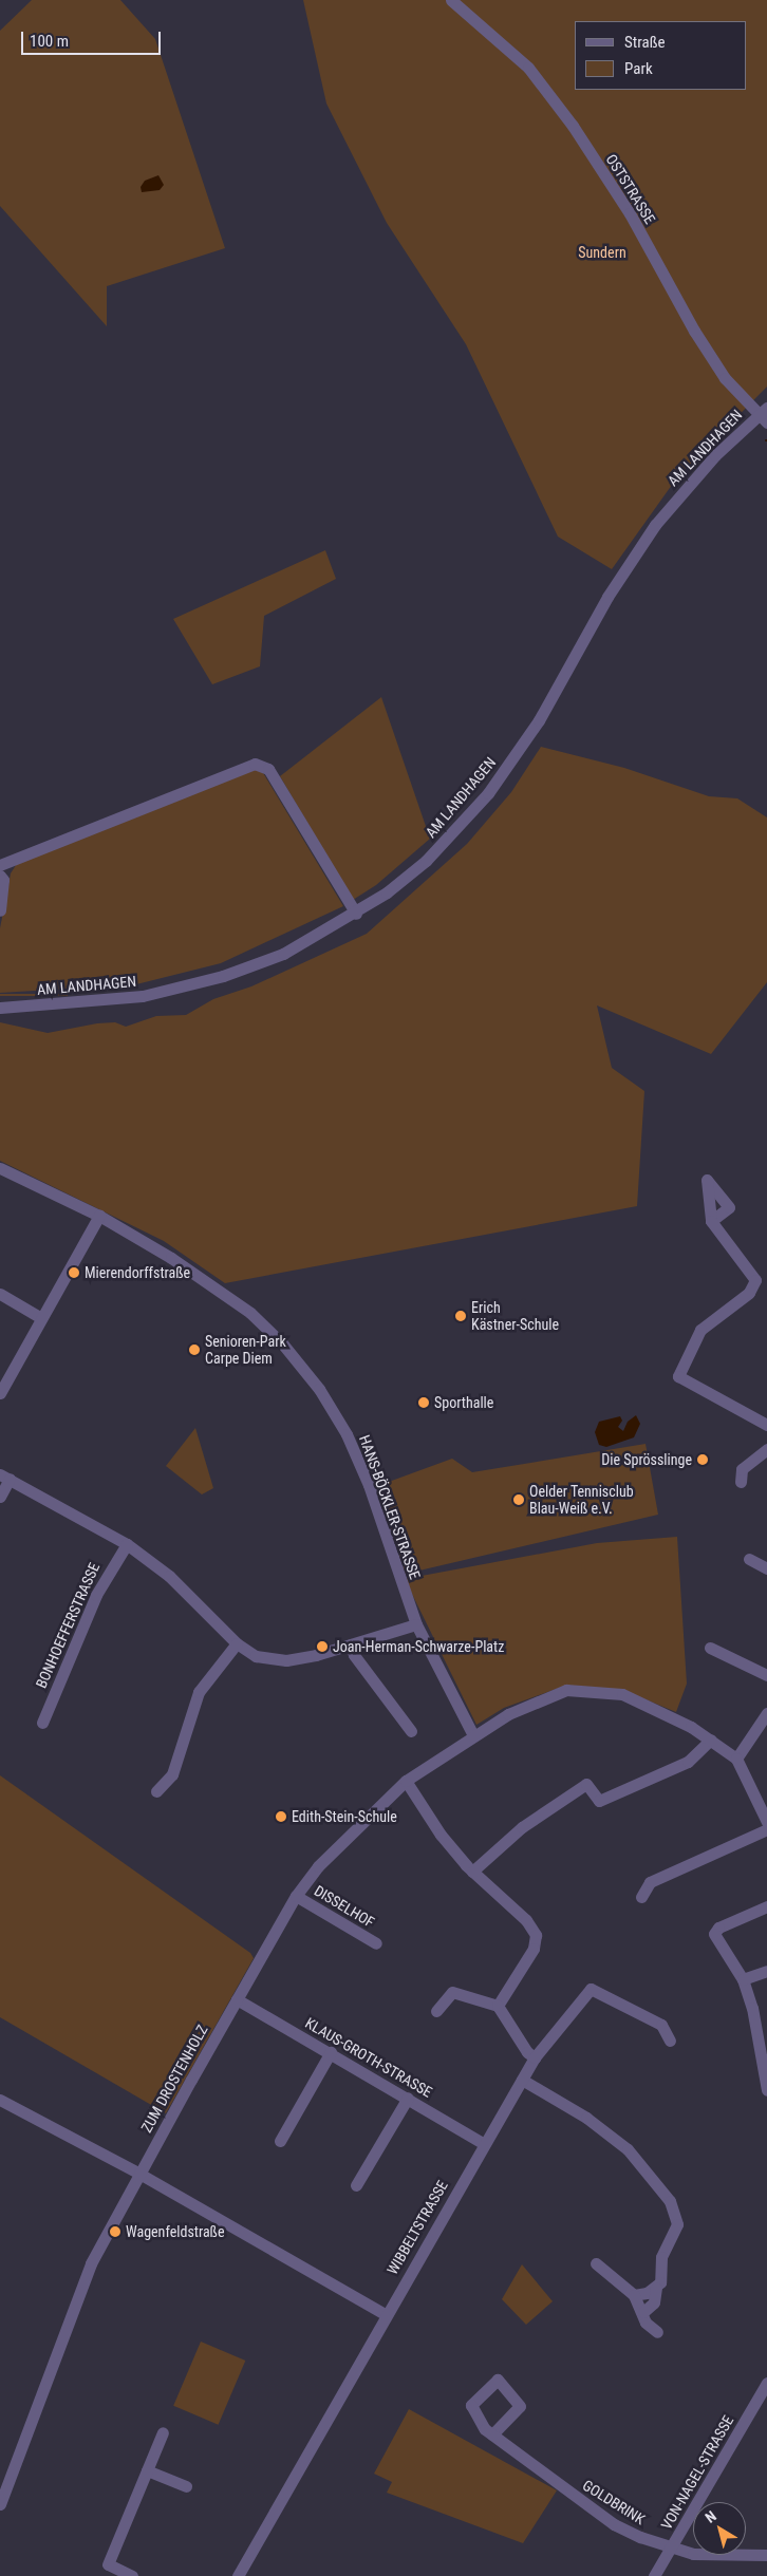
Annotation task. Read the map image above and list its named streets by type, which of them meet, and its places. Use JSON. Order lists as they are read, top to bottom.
{
  "streets": {
    "street": [
      "OSTSTRASSE",
      "AM LANDHAGEN",
      "HANS-BÖCKLER-STRASSE",
      "BONHOEFFERSTRASSE",
      "DISSELHOF",
      "KLAUS-GROTH-STRASSE",
      "ZUM DROSTENHOLZ",
      "WIBBELTSTRASSE",
      "VON-NAGEL-STRASSE",
      "GOLDBRINK"
    ]
  },
  "crossings": [
    ["OSTSTRASSE", "AM LANDHAGEN"],
    ["HANS-BÖCKLER-STRASSE", "ZUM DROSTENHOLZ"],
    ["DISSELHOF", "ZUM DROSTENHOLZ"],
    ["KLAUS-GROTH-STRASSE", "ZUM DROSTENHOLZ"],
    ["KLAUS-GROTH-STRASSE", "WIBBELTSTRASSE"],
    ["VON-NAGEL-STRASSE", "GOLDBRINK"]
  ],
  "parks": ["Sundern"],
  "places": [
    "Mierendorffstraße",
    "Erich Kästner-Schule",
    "Senioren-Park Carpe Diem",
    "Sporthalle",
    "Die Sprösslinge",
    "Oelder Tennisclub Blau-Weiß e.V.",
    "Joan-Herman-Schwarze-Platz",
    "Edith-Stein-Schule",
    "Wagenfeldstraße"
  ],
  "legend": ["Straße", "Park"],
  "scale_bar": "100 m",
  "north": "top left"
}
